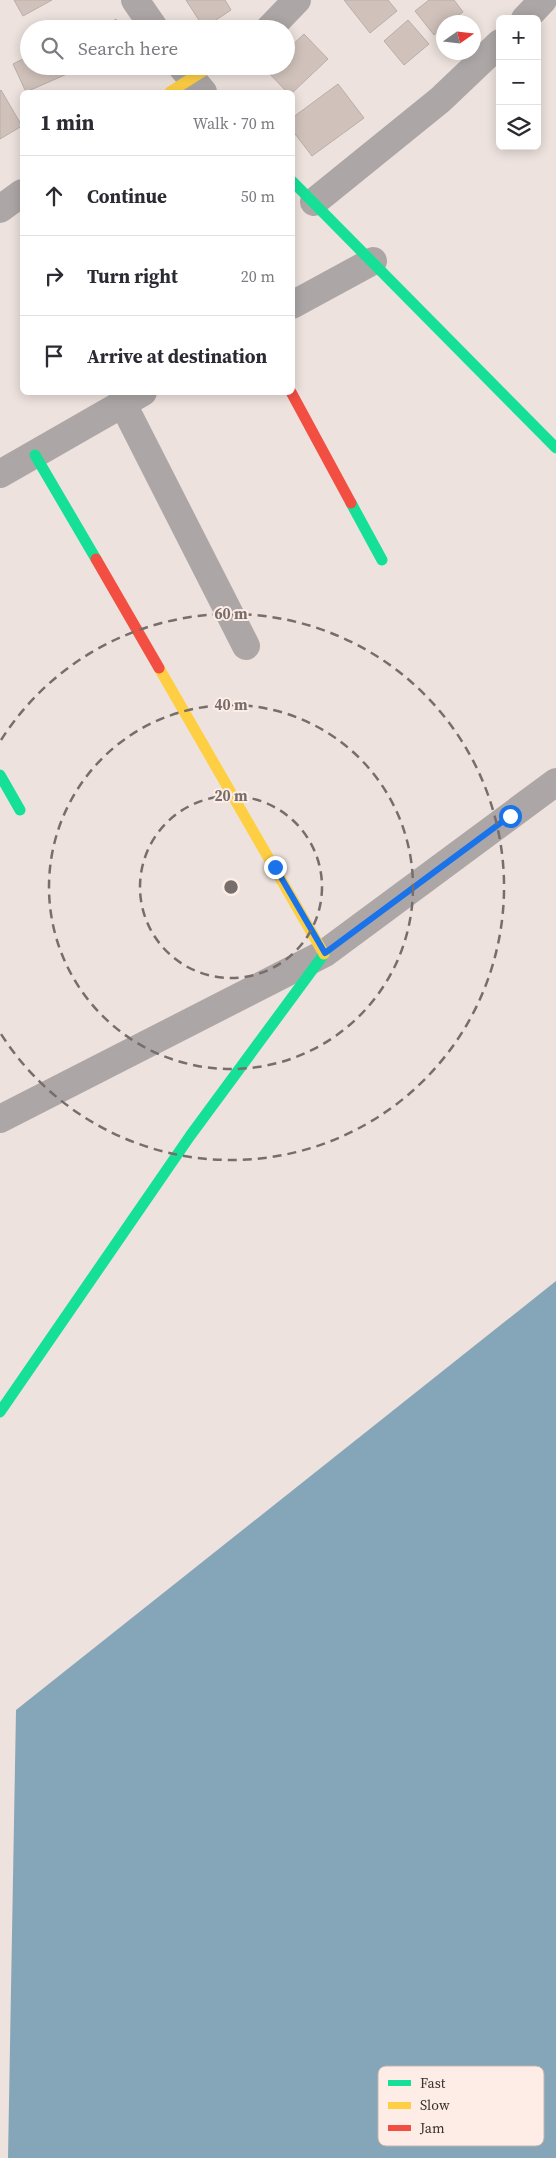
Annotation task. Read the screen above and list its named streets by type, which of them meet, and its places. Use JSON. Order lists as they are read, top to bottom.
{
  "legend": ["Fast", "Slow", "Jam"],
  "north": "right",
  "page": {
    "map_buttons": ["+", "−"],
    "search": "Search here",
    "heading": ["1 min", "Walk · 70 m"],
    "list": [
      ["Continue", "50 m"],
      ["Turn right", "20 m"],
      "Arrive at destination"
    ]
  },
  "rings": ["60 m", "40 m", "20 m"]
}
